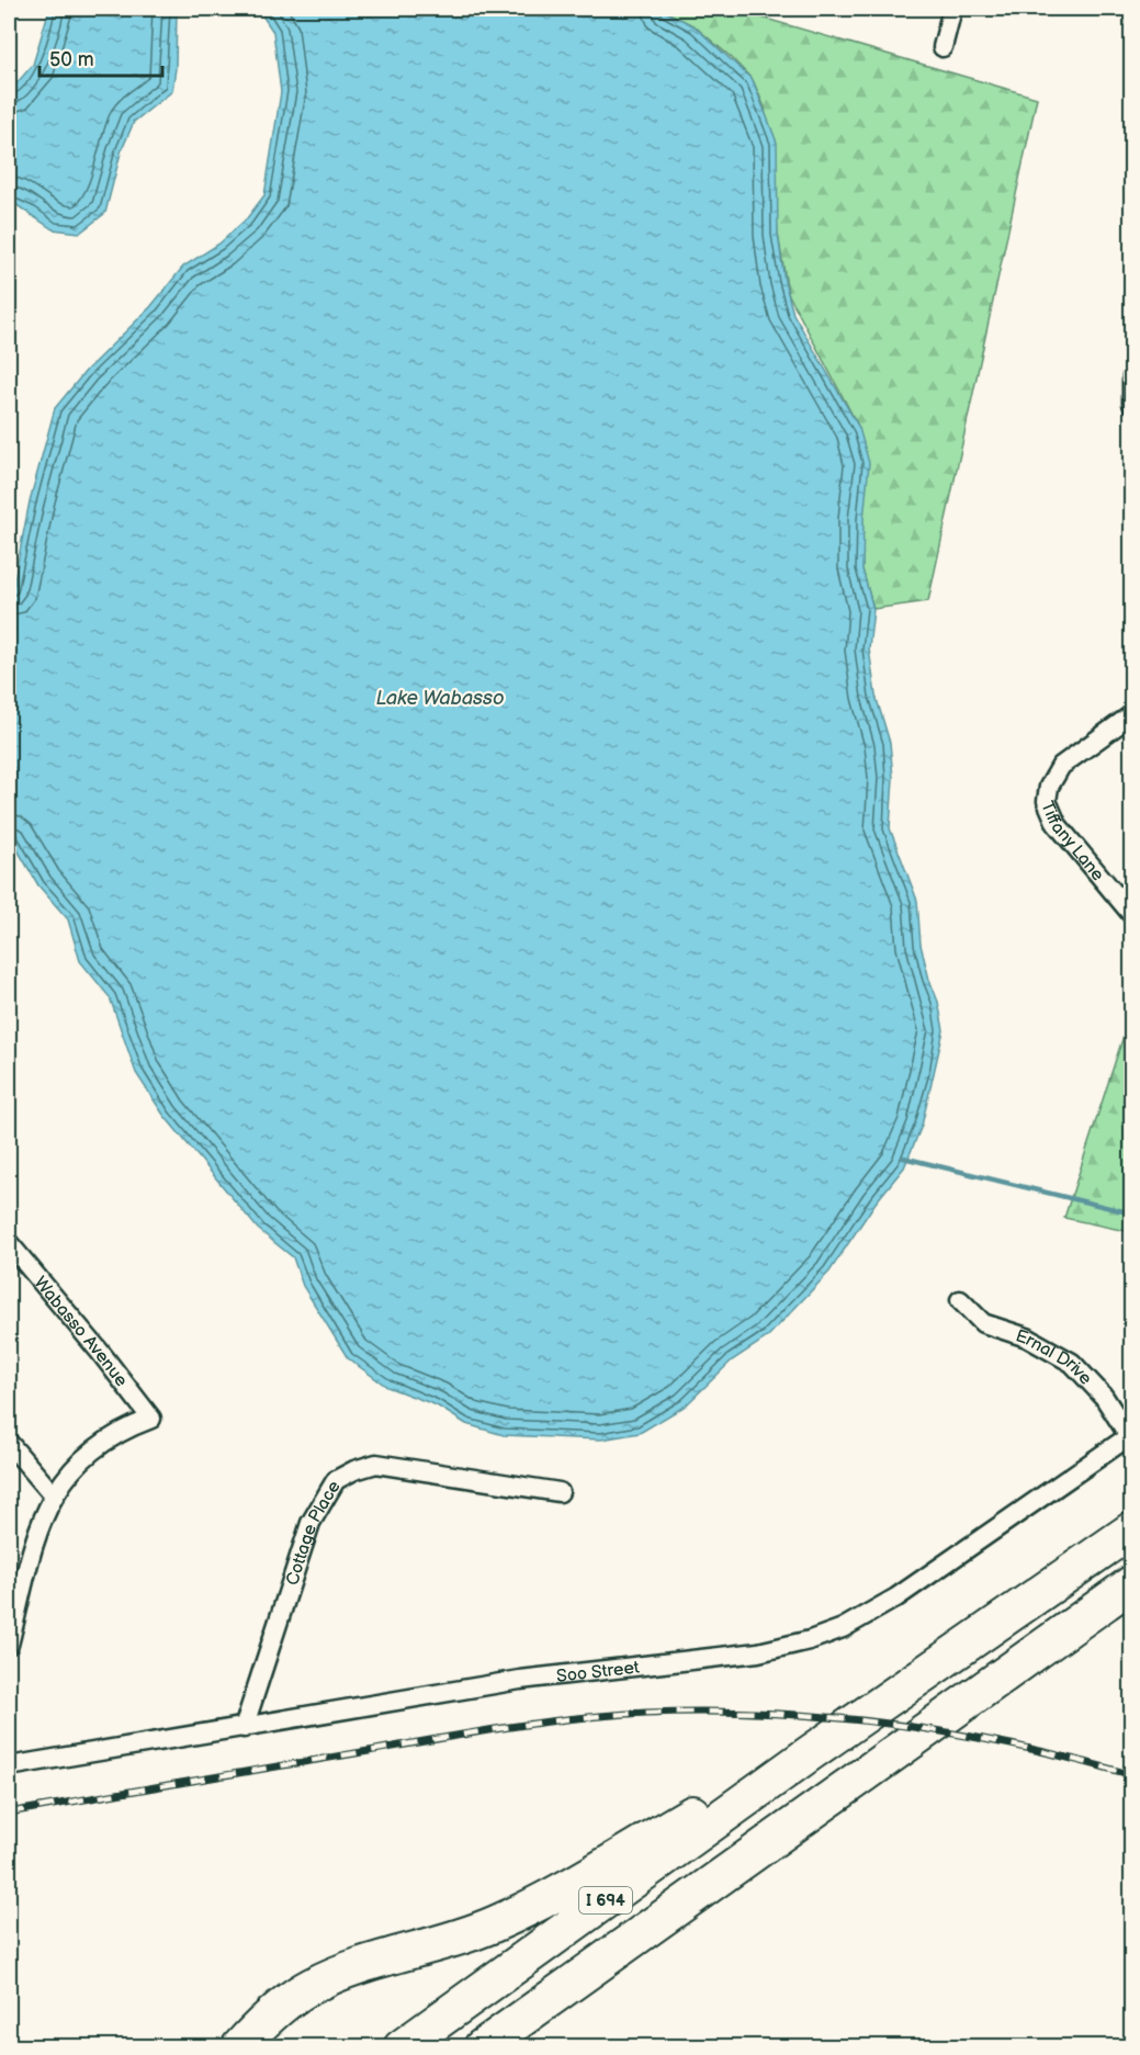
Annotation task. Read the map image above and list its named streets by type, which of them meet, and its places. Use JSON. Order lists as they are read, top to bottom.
{
  "streets": {
    "highway": ["I 694"],
    "street": [
      "Tiffany Lane",
      "Wabasso Avenue",
      "Ernal Drive",
      "Cottage Place",
      "Soo Street"
    ]
  },
  "crossings": [
    ["Ernal Drive", "Soo Street"],
    ["Cottage Place", "Soo Street"]
  ],
  "water": ["Lake Wabasso"],
  "scale_bar": "50 m"
}
